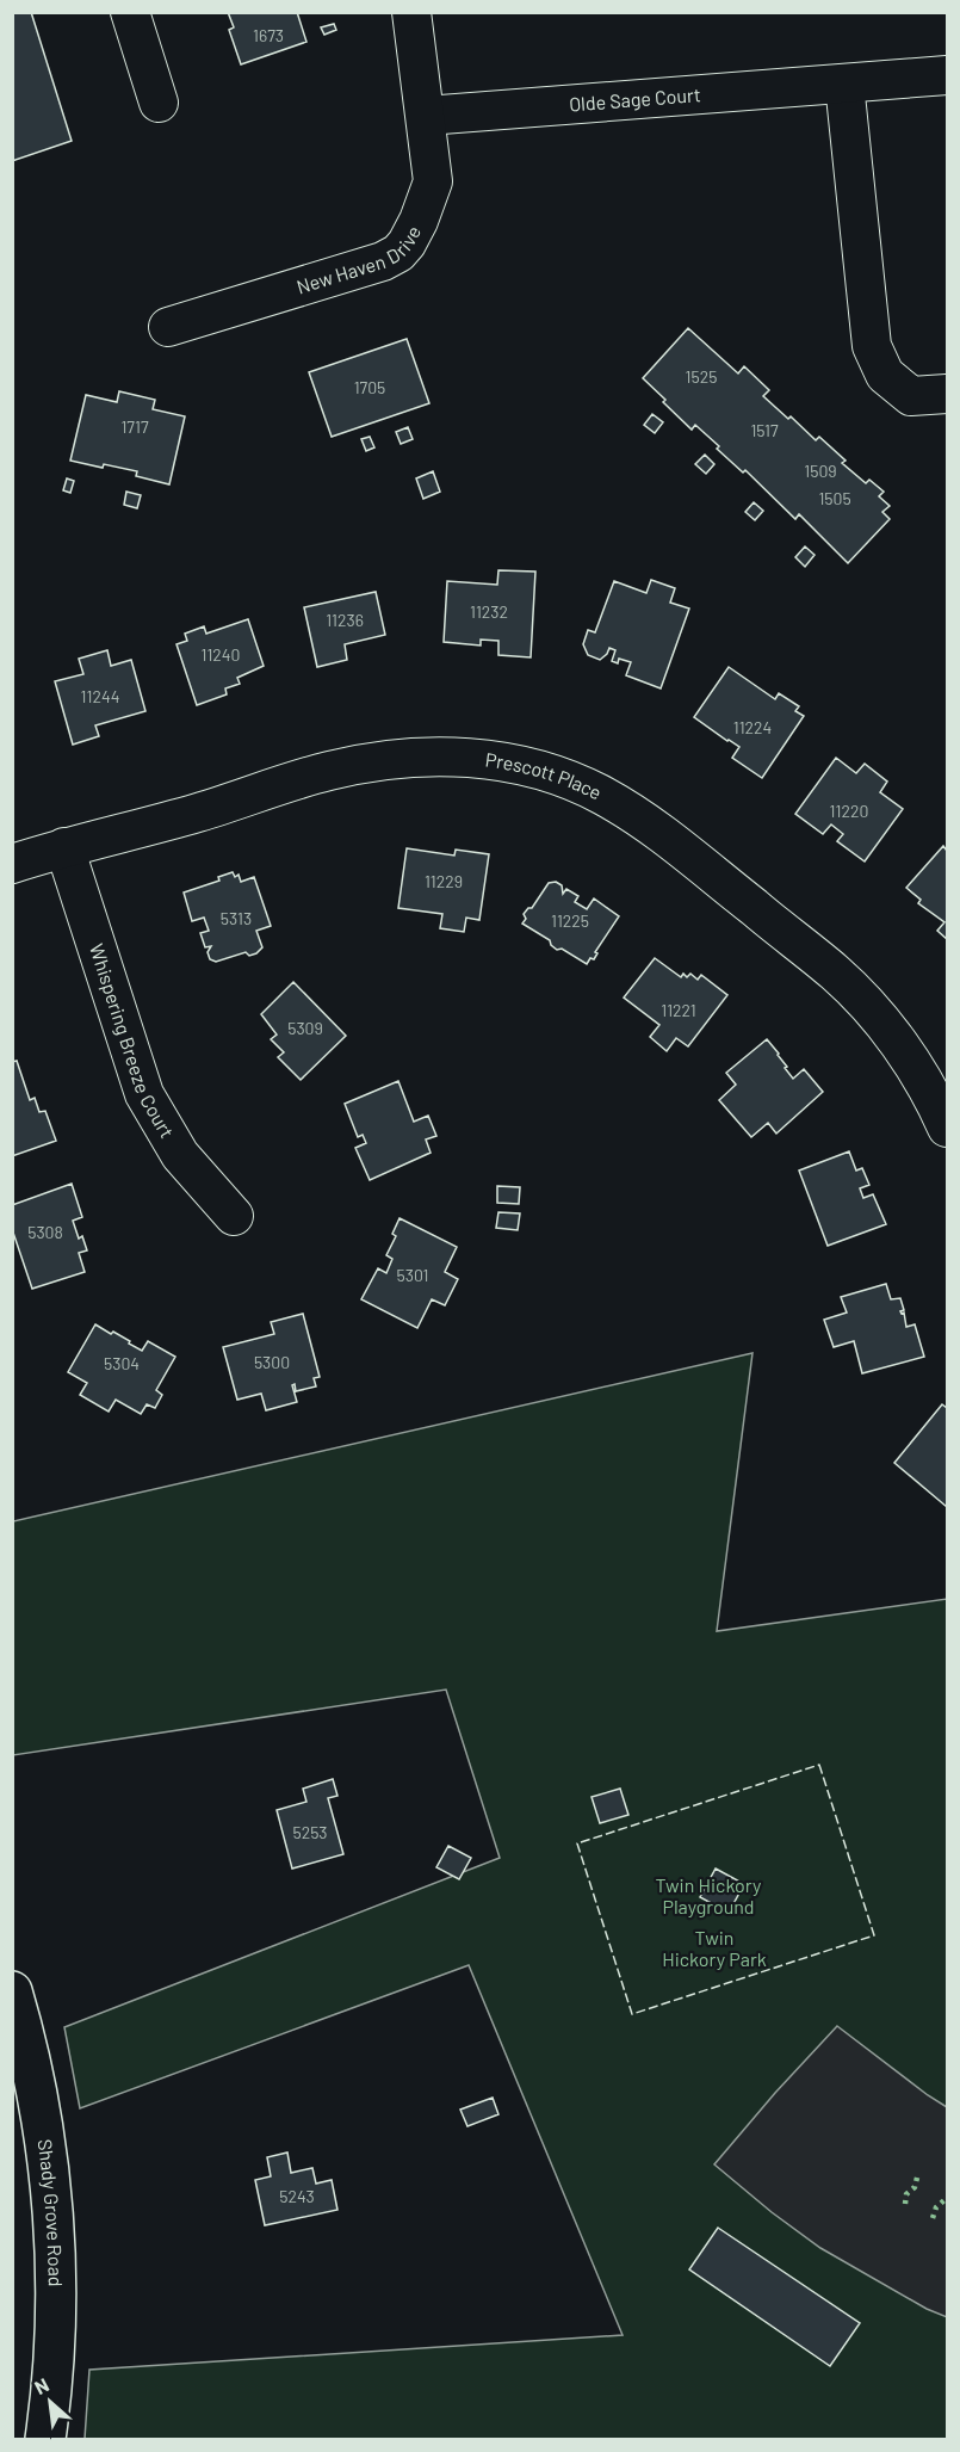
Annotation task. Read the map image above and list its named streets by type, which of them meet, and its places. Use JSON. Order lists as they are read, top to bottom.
{
  "streets": {
    "main road": ["Shady Grove Road"],
    "street": [
      "Olde Sage Court",
      "New Haven Drive",
      "Prescott Place",
      "Whispering Breeze Court"
    ]
  },
  "crossings": [
    ["Olde Sage Court", "New Haven Drive"],
    ["Prescott Place", "Whispering Breeze Court"]
  ],
  "parks": ["Twin Hickory Playground", "Twin Hickory Park"],
  "house_numbers": [
    "1673",
    "1525",
    "1705",
    "1717",
    "1517",
    "1509",
    "1505",
    "11232",
    "11236",
    "11240",
    "11244",
    "11224",
    "11220",
    "11229",
    "5313",
    "11225",
    "11221",
    "5309",
    "5308",
    "5301",
    "5300",
    "5304",
    "5253",
    "5243"
  ],
  "north": "top left"
}
